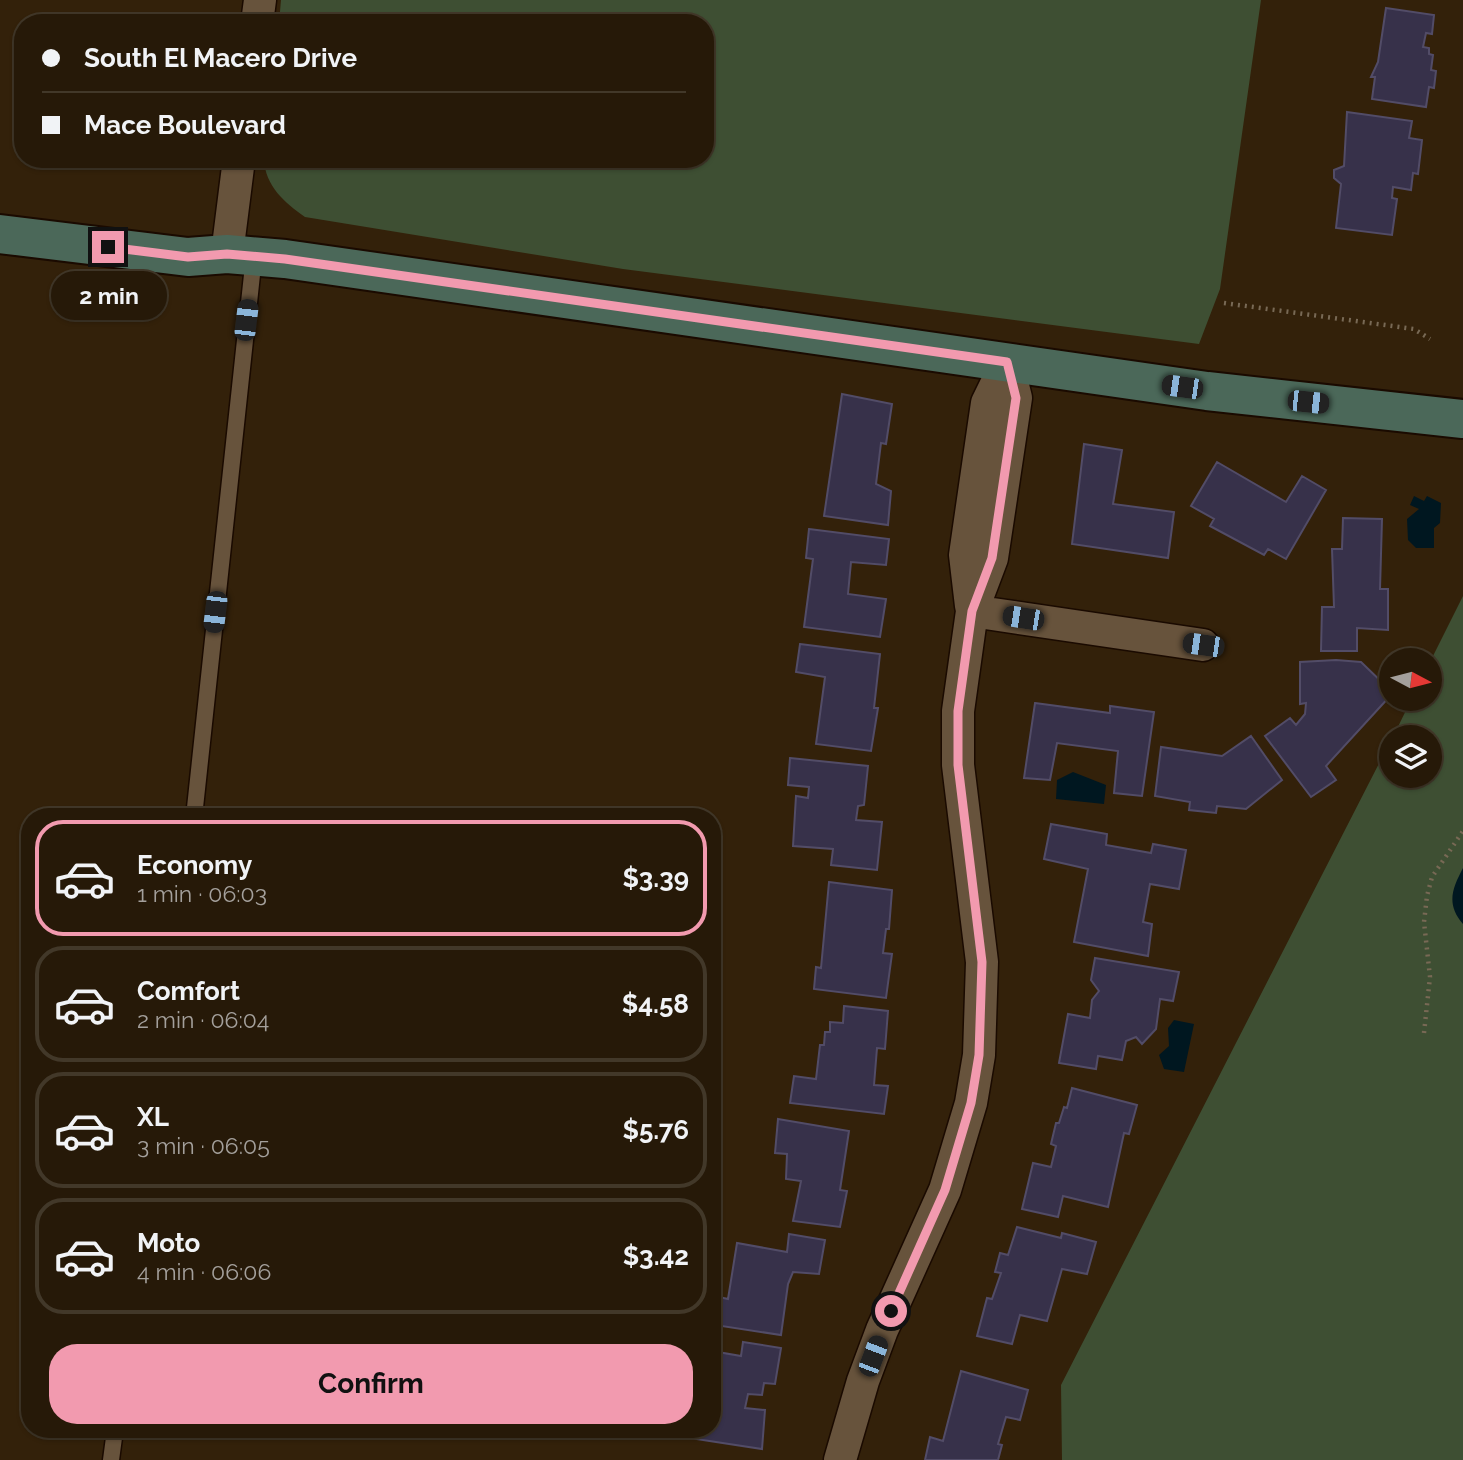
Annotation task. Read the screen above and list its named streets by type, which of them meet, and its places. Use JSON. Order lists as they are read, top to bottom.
{
  "north": "right",
  "page": {
    "banner": ["South El Macero Drive", "Mace Boulevard"],
    "bubble": "2 min",
    "list": [
      {
        "name": "Economy",
        "note": "1 min · 06:03",
        "value": "$3.39"
      },
      {
        "name": "Comfort",
        "note": "2 min · 06:04",
        "value": "$4.58"
      },
      {
        "name": "XL",
        "note": "3 min · 06:05",
        "value": "$5.76"
      },
      {
        "name": "Moto",
        "note": "4 min · 06:06",
        "value": "$3.42"
      }
    ],
    "buttons": "Confirm"
  }
}
